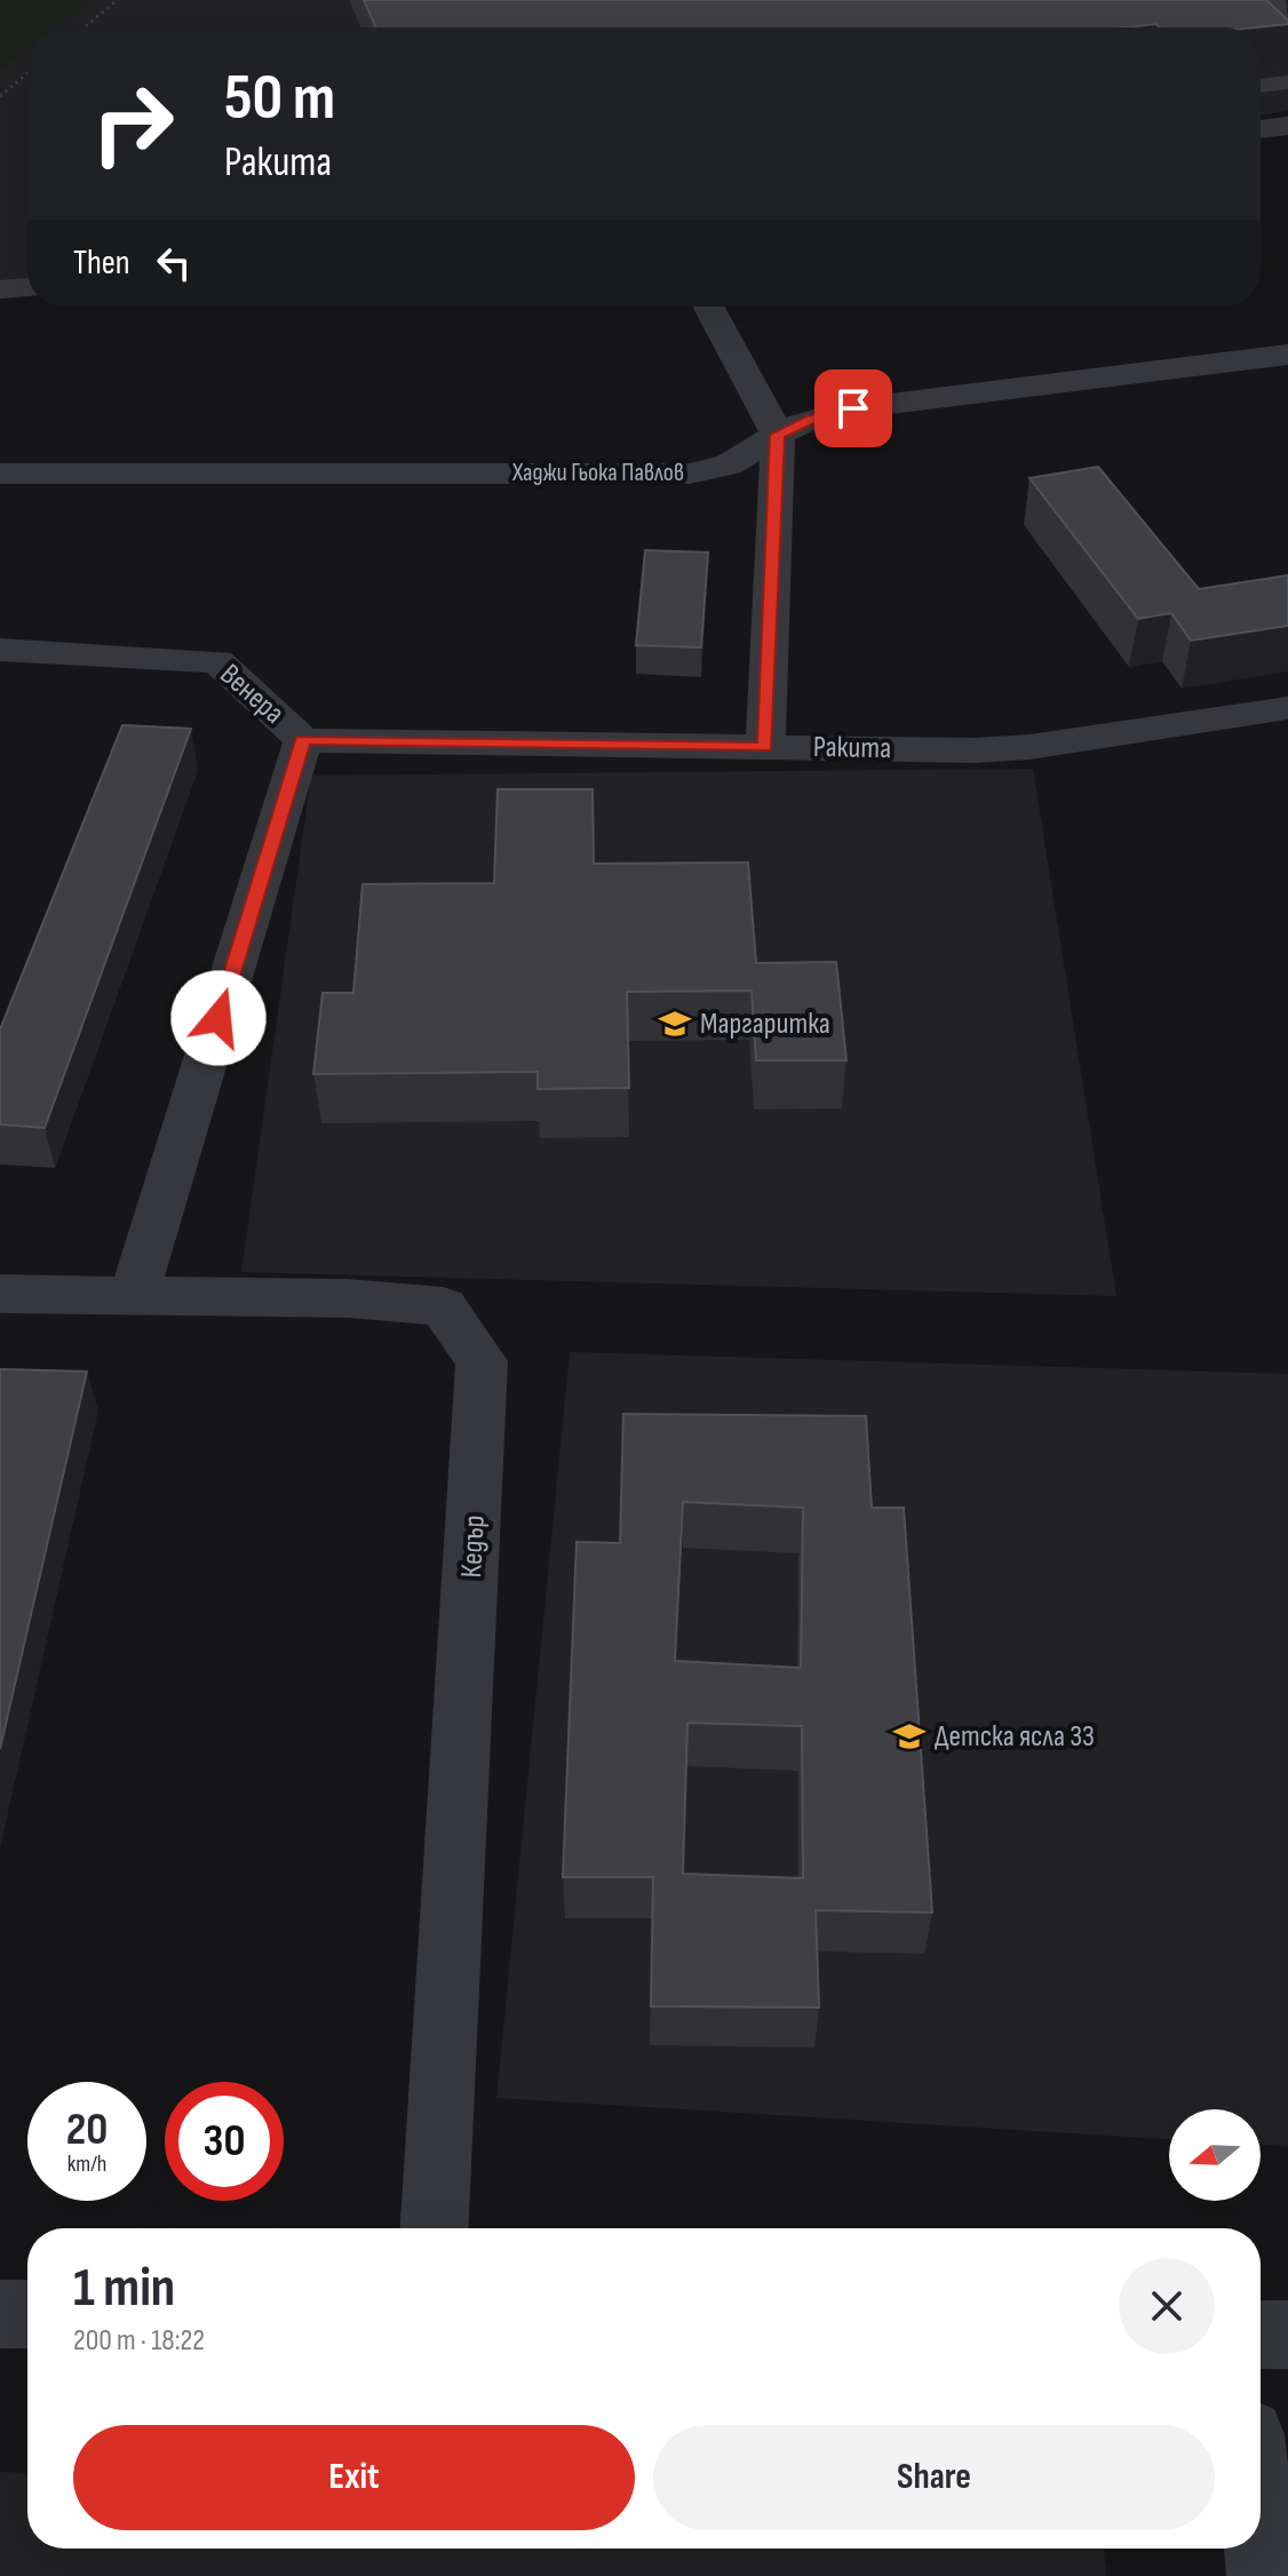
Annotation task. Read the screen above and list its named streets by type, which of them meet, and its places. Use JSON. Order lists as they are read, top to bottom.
{
  "streets": {
    "street": [
      "Хаджи Гьока Павлов",
      "Венера",
      "Ракита",
      "Кедър"
    ]
  },
  "crossings": [
    ["Венера", "Ракита"],
    ["Венера", "Кедър"]
  ],
  "places": {
    "school or university": ["Маргаритка", "Детска ясла 33"]
  },
  "north": "left",
  "page": {
    "turn": ["50 m", "Ракита"],
    "then": "Then",
    "speed": "20 km/h",
    "limit": "30",
    "heading": ["1 min", "200 m · 18:22"],
    "buttons": ["Exit", "Share"]
  }
}
